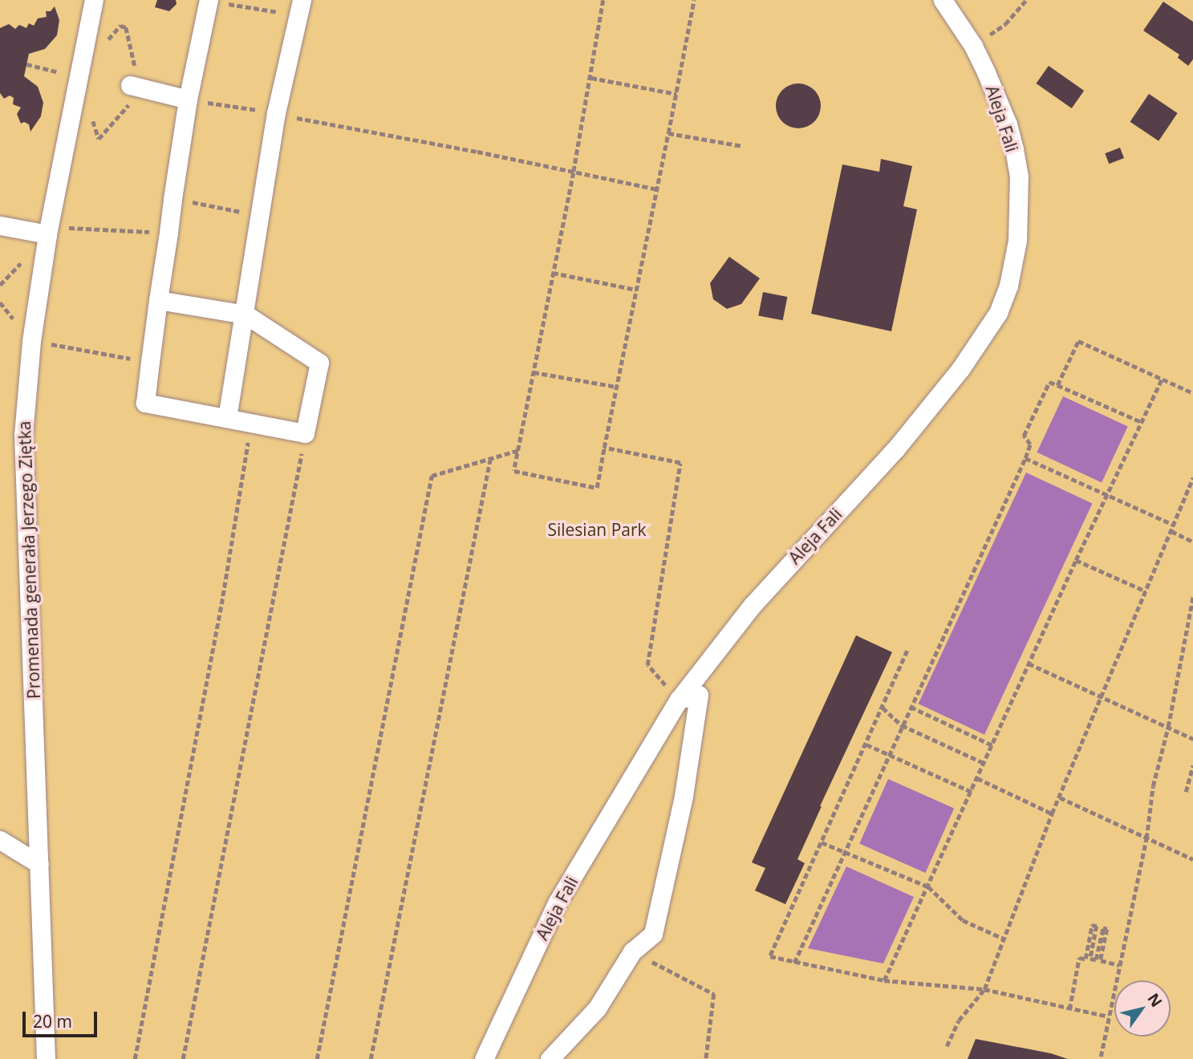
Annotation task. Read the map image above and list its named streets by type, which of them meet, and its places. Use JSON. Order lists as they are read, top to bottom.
{
  "streets": {
    "street": ["Aleja Fali", "Promenada generała Jerzego Ziętka"]
  },
  "parks": ["Silesian Park"],
  "scale_bar": "20 m",
  "north": "top right"
}
